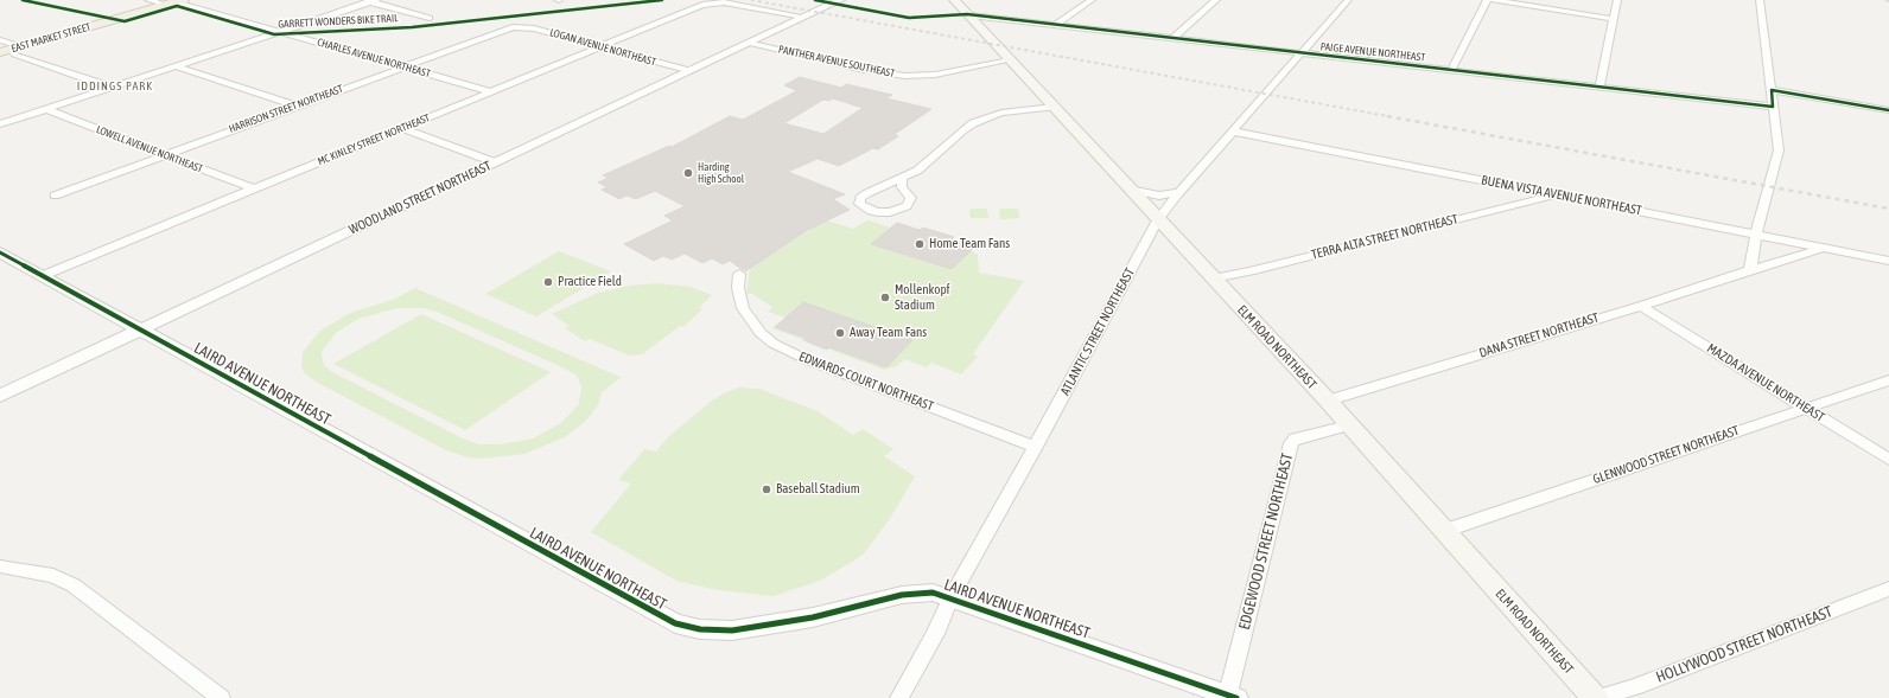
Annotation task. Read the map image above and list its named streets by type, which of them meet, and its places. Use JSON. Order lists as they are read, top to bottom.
{
  "streets": {
    "main road": ["EAST MARKET STREET", "ELM ROAD NORTHEAST"],
    "street": [
      "LOGAN AVENUE NORTHEAST",
      "PAIGE AVENUE NORTHEAST",
      "CHARLES AVENUE NORTHEAST",
      "PANTHER AVENUE SOUTHEAST",
      "HARRISON STREET NORTHEAST",
      "MC KINLEY STREET NORTHEAST",
      "LOWELL AVENUE NORTHEAST",
      "BUENA VISTA AVENUE NORTHEAST",
      "WOODLAND STREET NORTHEAST",
      "TERRA ALTA STREET NORTHEAST",
      "ATLANTIC STREET NORTHEAST",
      "DANA STREET NORTHEAST",
      "EDWARDS COURT NORTHEAST",
      "MAZDA AVENUE NORTHEAST",
      "LAIRD AVENUE NORTHEAST",
      "GLENWOOD STREET NORTHEAST",
      "EDGEWOOD STREET NORTHEAST",
      "HOLLYWOOD STREET NORTHEAST"
    ],
    "cycle path": ["GARRETT WONDERS BIKE TRAIL"]
  },
  "crossings": [
    ["EAST MARKET STREET", "CHARLES AVENUE NORTHEAST"],
    ["LOGAN AVENUE NORTHEAST", "HARRISON STREET NORTHEAST"],
    ["LOGAN AVENUE NORTHEAST", "MC KINLEY STREET NORTHEAST"],
    ["LOGAN AVENUE NORTHEAST", "WOODLAND STREET NORTHEAST"],
    ["PAIGE AVENUE NORTHEAST", "ATLANTIC STREET NORTHEAST"],
    ["PAIGE AVENUE NORTHEAST", "ELM ROAD NORTHEAST"],
    ["CHARLES AVENUE NORTHEAST", "HARRISON STREET NORTHEAST"],
    ["CHARLES AVENUE NORTHEAST", "MC KINLEY STREET NORTHEAST"],
    ["PANTHER AVENUE SOUTHEAST", "WOODLAND STREET NORTHEAST"],
    ["PANTHER AVENUE SOUTHEAST", "ELM ROAD NORTHEAST"],
    ["HARRISON STREET NORTHEAST", "LOWELL AVENUE NORTHEAST"],
    ["MC KINLEY STREET NORTHEAST", "LOWELL AVENUE NORTHEAST"],
    ["MC KINLEY STREET NORTHEAST", "WOODLAND STREET NORTHEAST"],
    ["MC KINLEY STREET NORTHEAST", "LAIRD AVENUE NORTHEAST"],
    ["BUENA VISTA AVENUE NORTHEAST", "TERRA ALTA STREET NORTHEAST"],
    ["BUENA VISTA AVENUE NORTHEAST", "ATLANTIC STREET NORTHEAST"],
    ["BUENA VISTA AVENUE NORTHEAST", "DANA STREET NORTHEAST"],
    ["WOODLAND STREET NORTHEAST", "LAIRD AVENUE NORTHEAST"],
    ["TERRA ALTA STREET NORTHEAST", "ELM ROAD NORTHEAST"],
    ["ATLANTIC STREET NORTHEAST", "ELM ROAD NORTHEAST"],
    ["ATLANTIC STREET NORTHEAST", "EDWARDS COURT NORTHEAST"],
    ["ATLANTIC STREET NORTHEAST", "LAIRD AVENUE NORTHEAST"],
    ["DANA STREET NORTHEAST", "ELM ROAD NORTHEAST"],
    ["DANA STREET NORTHEAST", "MAZDA AVENUE NORTHEAST"],
    ["ELM ROAD NORTHEAST", "GLENWOOD STREET NORTHEAST"],
    ["ELM ROAD NORTHEAST", "EDGEWOOD STREET NORTHEAST"],
    ["ELM ROAD NORTHEAST", "HOLLYWOOD STREET NORTHEAST"],
    ["MAZDA AVENUE NORTHEAST", "GLENWOOD STREET NORTHEAST"],
    ["LAIRD AVENUE NORTHEAST", "EDGEWOOD STREET NORTHEAST"]
  ],
  "districts": ["IDDINGS PARK"],
  "places": [
    "Harding High School",
    "Home Team Fans",
    "Practice Field",
    "Mollenkopf Stadium",
    "Away Team Fans",
    "Baseball Stadium"
  ]
}
